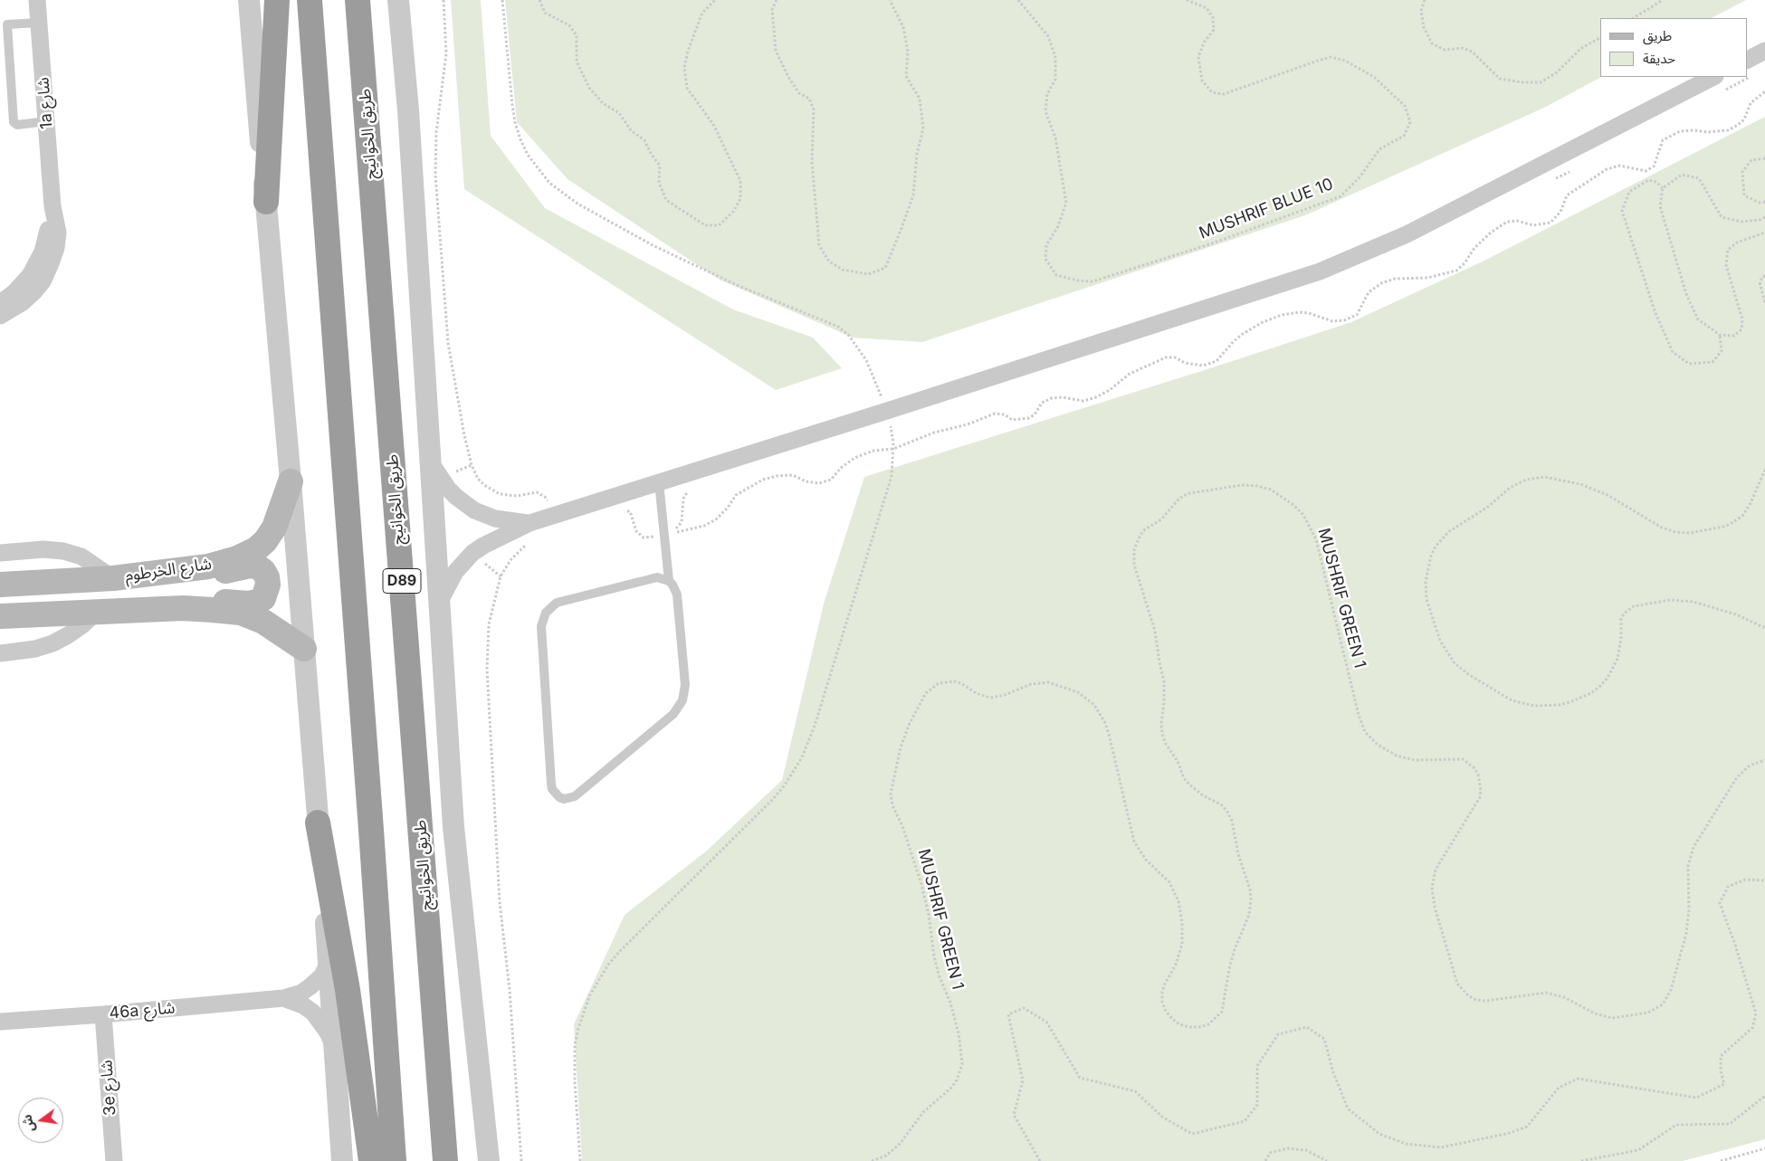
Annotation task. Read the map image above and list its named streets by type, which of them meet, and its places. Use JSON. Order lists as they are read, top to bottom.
{
  "streets": {
    "highway": ["طريق الخوانيج", "D89"],
    "main road": ["شارع الخرطوم"],
    "street": ["1a شارع", "46a شارع", "3e شارع"],
    "path": ["MUSHRIF BLUE 10", "MUSHRIF GREEN 1"]
  },
  "crossings": [
    ["شارع الخرطوم", "46a شارع"],
    ["46a شارع", "3e شارع"]
  ],
  "legend": ["طريق", "حديقة"],
  "north": "left"
}
